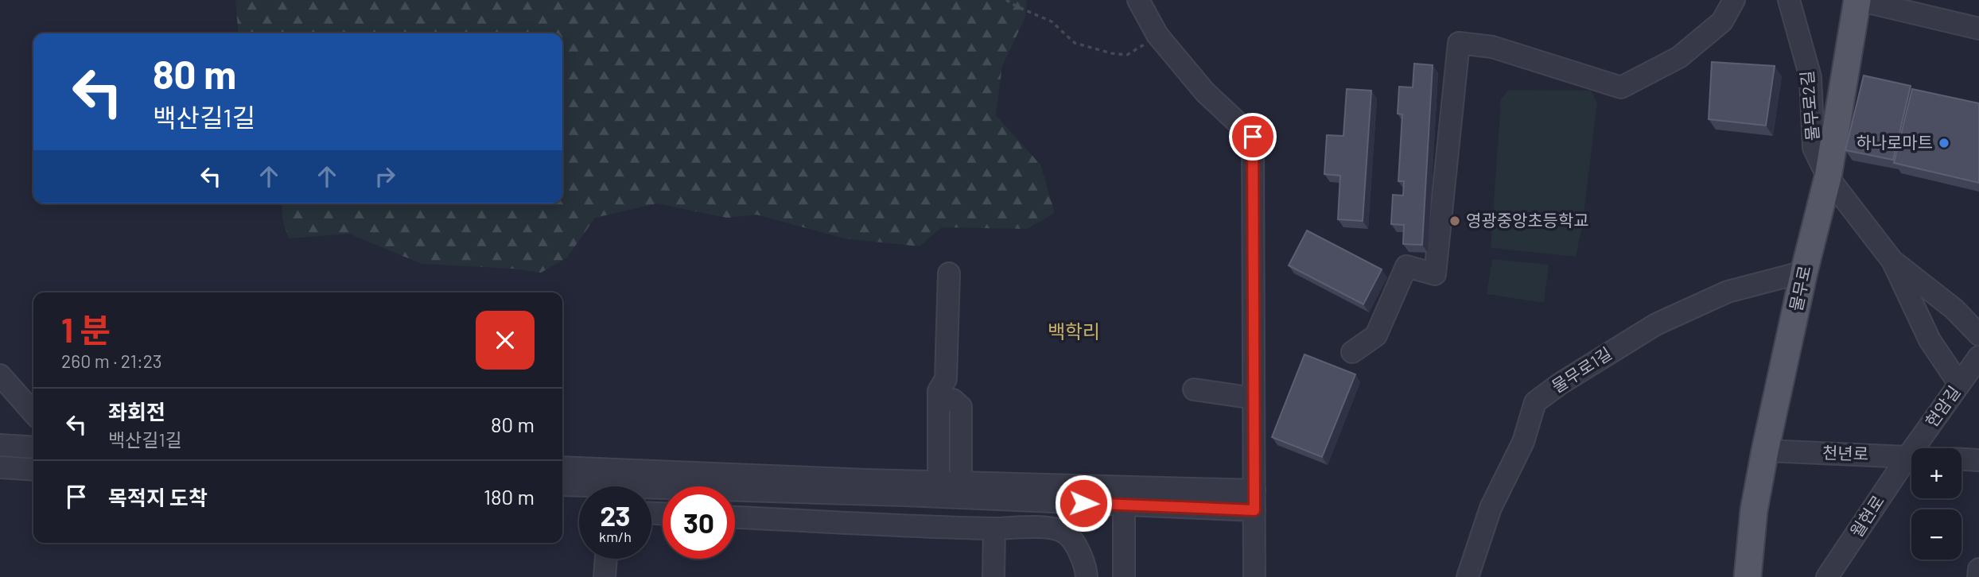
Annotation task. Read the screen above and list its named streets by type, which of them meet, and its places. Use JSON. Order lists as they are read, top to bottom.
{
  "streets": {
    "main road": ["물무로"],
    "street": [
      "물무로2길",
      "물무로1길",
      "현암길",
      "천년로",
      "월현로"
    ]
  },
  "crossings": [
    ["물무로2길", "물무로"],
    ["물무로", "물무로1길"],
    ["물무로", "천년로"]
  ],
  "districts": ["백학리"],
  "places": ["하나로마트", "영광중앙초등학교"],
  "page": {
    "turn": ["80 m", "백산길1길"],
    "heading": ["1 분", "260 m · 21:23"],
    "list": [
      {
        "name": "좌회전",
        "note": "백산길1길",
        "value": "80 m"
      },
      {
        "name": "목적지 도착",
        "value": "180 m"
      }
    ],
    "map_buttons": ["+", "−"],
    "speed": "23 km/h",
    "limit": "30"
  }
}
